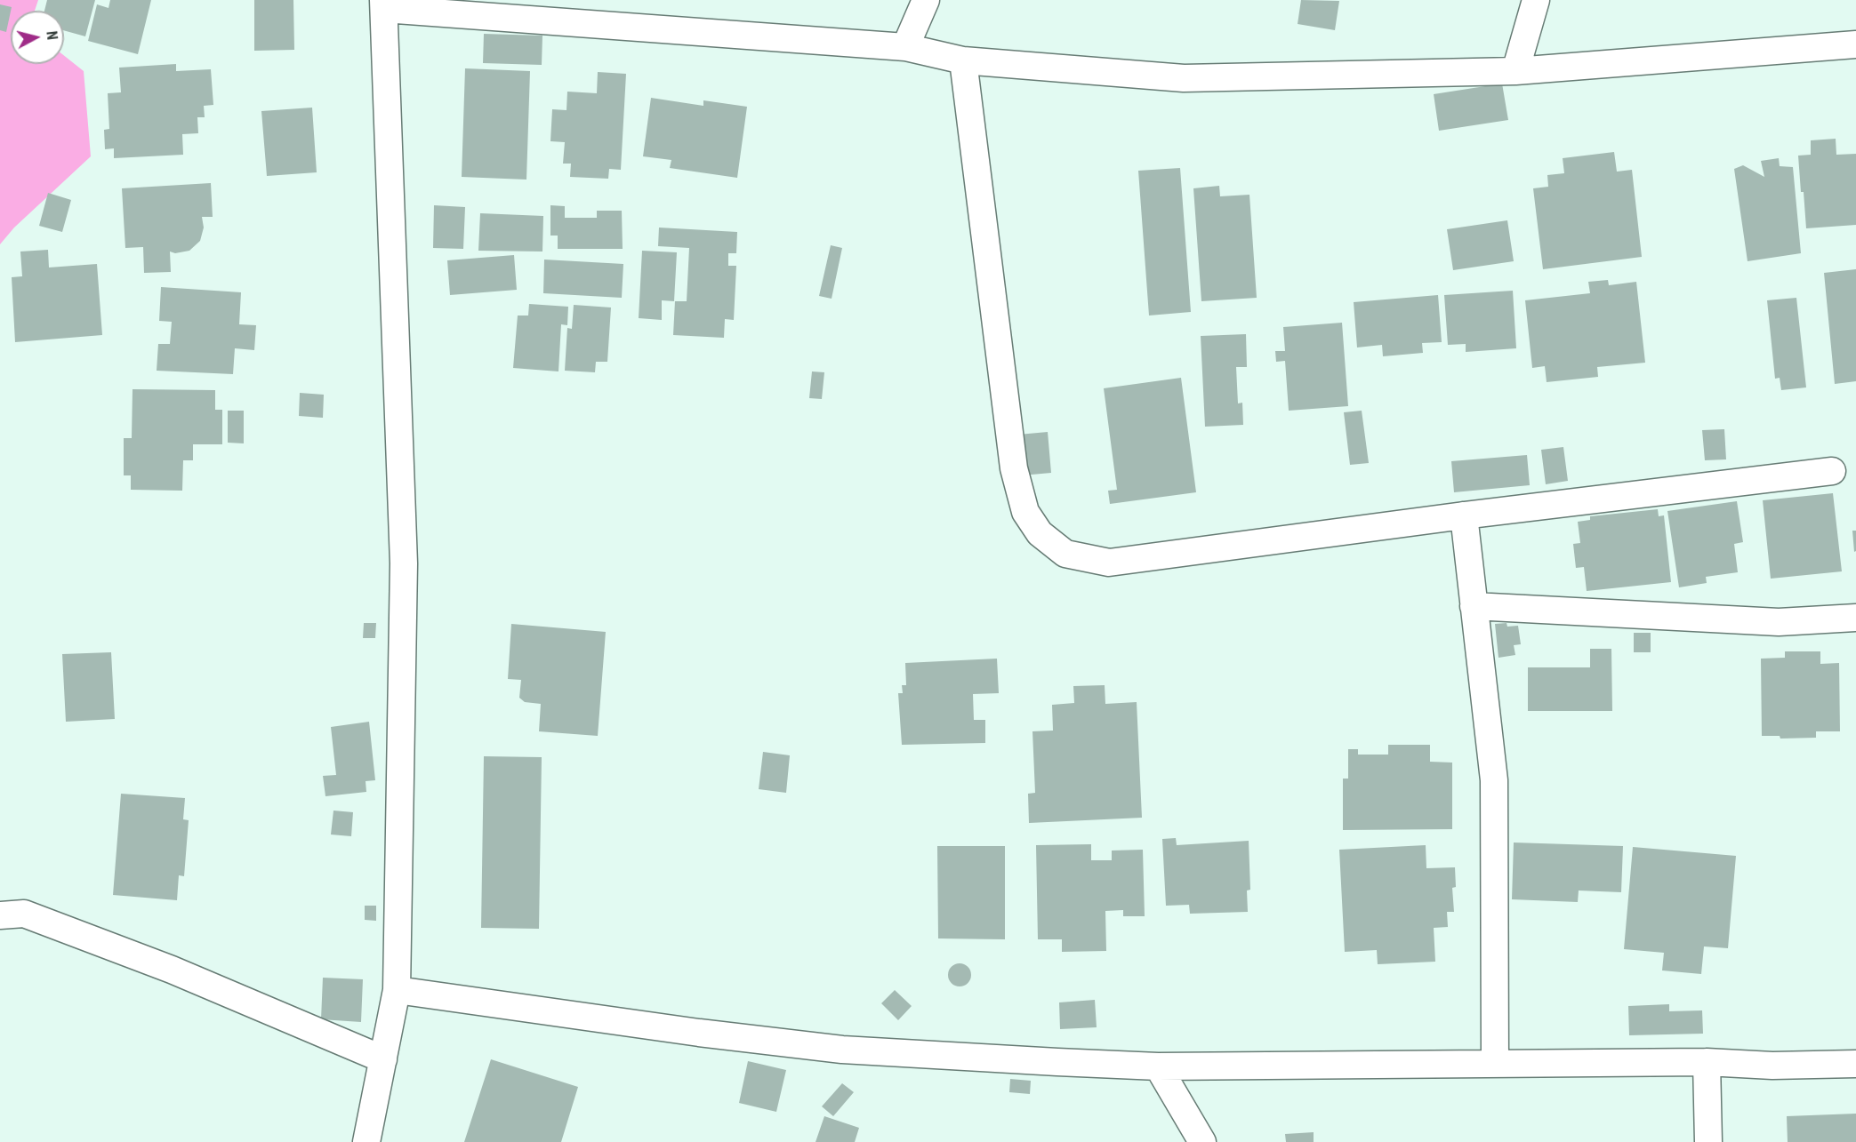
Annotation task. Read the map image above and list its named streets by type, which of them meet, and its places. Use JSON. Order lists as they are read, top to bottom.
{
  "north": "right"
}
